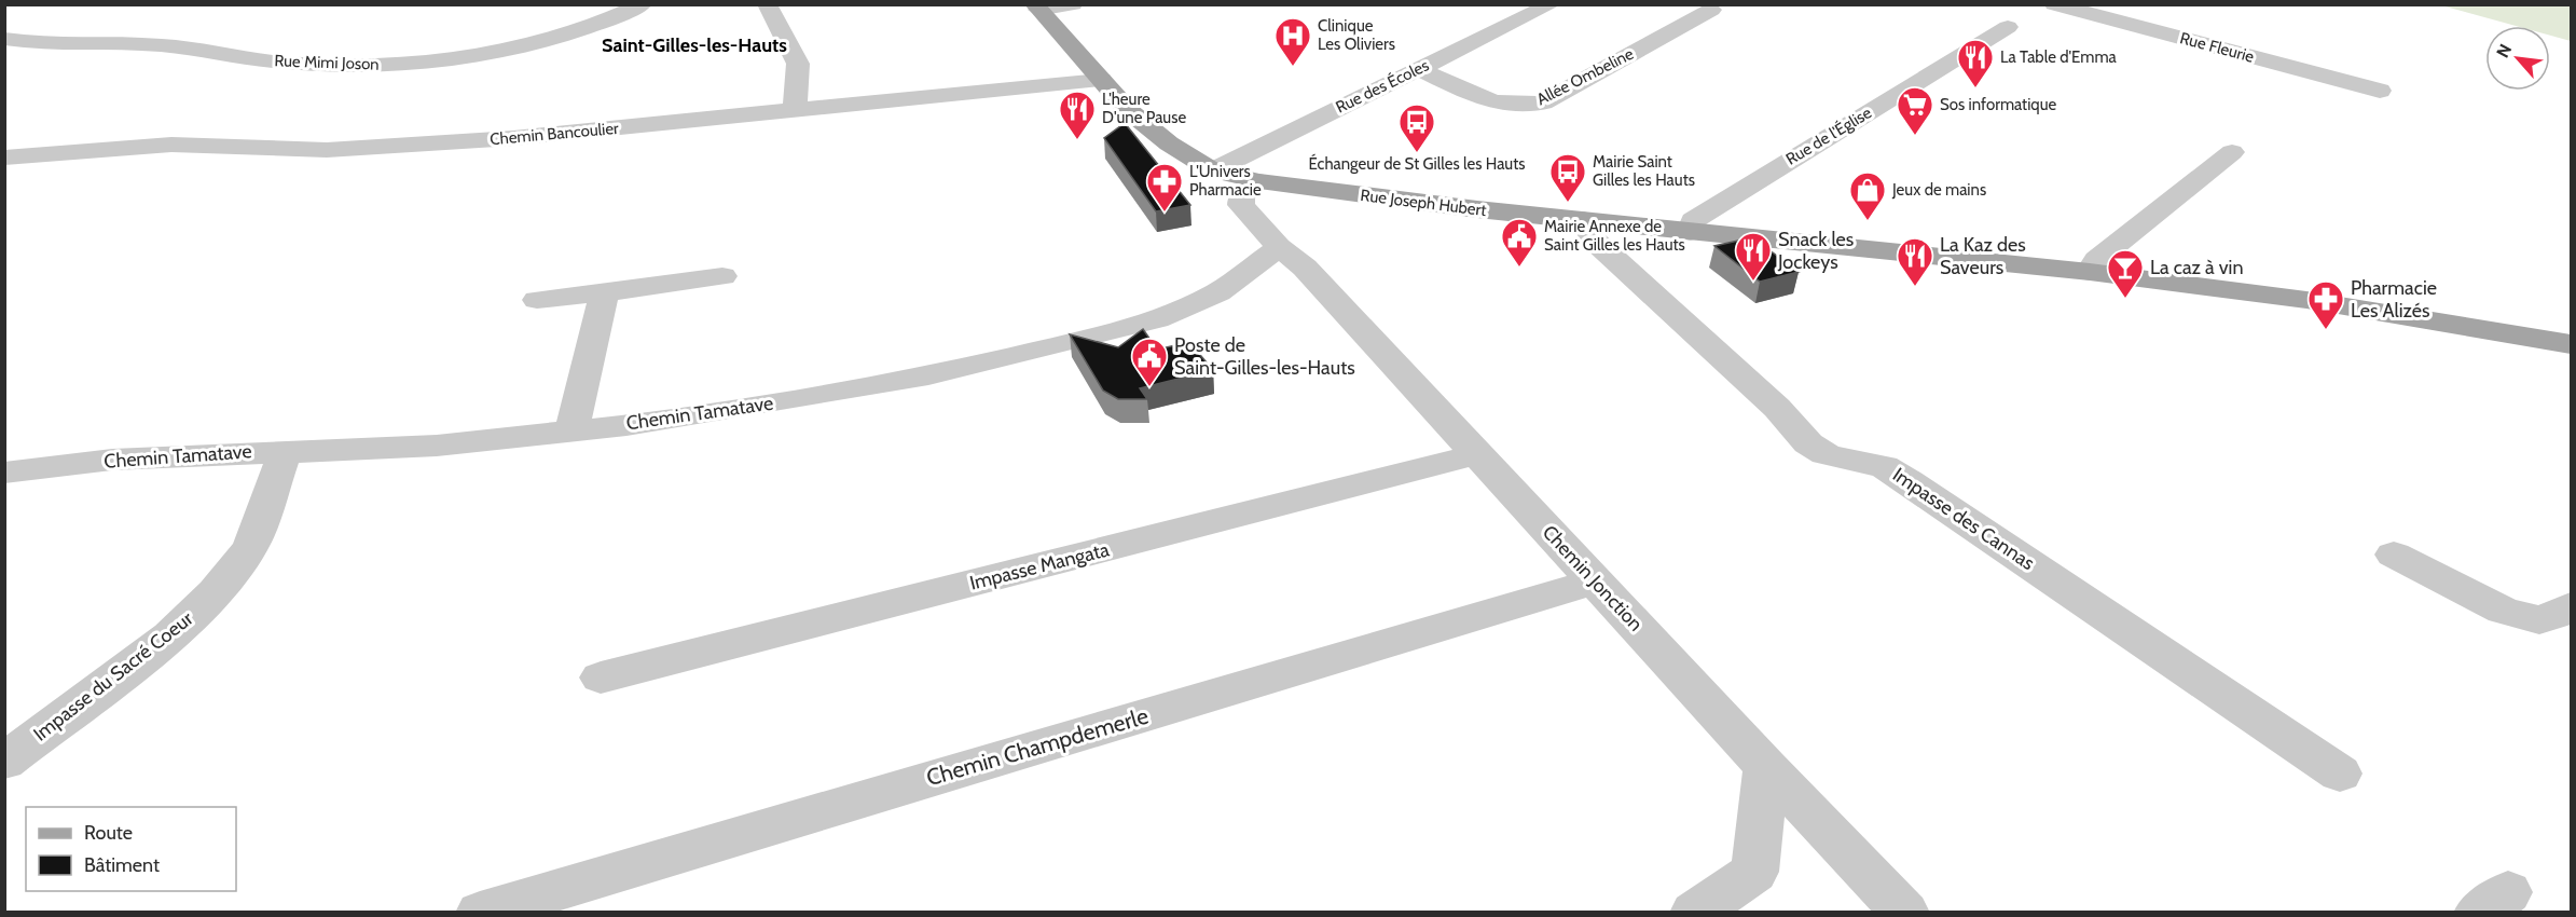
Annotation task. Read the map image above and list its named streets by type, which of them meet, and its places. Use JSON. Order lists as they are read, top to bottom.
{
  "streets": {
    "main road": ["Rue Joseph Hubert"],
    "street": [
      "Rue Fleurie",
      "Rue Mimi Joson",
      "Allée Ombeline",
      "Rue des Écoles",
      "Chemin Bancoulier",
      "Rue de l'Église",
      "Chemin Tamatave",
      "Impasse des Cannas",
      "Impasse Mangata",
      "Chemin Jonction",
      "Impasse du Sacré Coeur",
      "Chemin Champdemerle"
    ]
  },
  "crossings": [
    ["Allée Ombeline", "Rue des Écoles"],
    ["Rue des Écoles", "Rue Joseph Hubert"],
    ["Chemin Bancoulier", "Rue Joseph Hubert"],
    ["Rue de l'Église", "Rue Joseph Hubert"],
    ["Rue Joseph Hubert", "Impasse des Cannas"],
    ["Chemin Tamatave", "Chemin Jonction"],
    ["Chemin Tamatave", "Impasse du Sacré Coeur"],
    ["Impasse Mangata", "Chemin Jonction"],
    ["Chemin Jonction", "Chemin Champdemerle"]
  ],
  "districts": ["Saint-Gilles-les-Hauts"],
  "places": {
    "hospital": ["Clinique Les Oliviers"],
    "restaurant": [
      "La Table d'Emma",
      "L'heure D'une Pause",
      "Snack les Jockeys",
      "La Kaz des Saveurs"
    ],
    "supermarket": ["Sos informatique"],
    "bus stop": ["Échangeur de St Gilles les Hauts", "Mairie Saint Gilles les Hauts"],
    "pharmacy": ["L'Univers Pharmacie", "Pharmacie Les Alizés"],
    "shop": ["Jeux de mains"],
    "public building": ["Mairie Annexe de Saint Gilles les Hauts", "Poste de Saint-Gilles-les-Hauts"],
    "bar": ["La caz à vin"]
  },
  "legend": ["Route", "Bâtiment"],
  "north": "top left"
}
